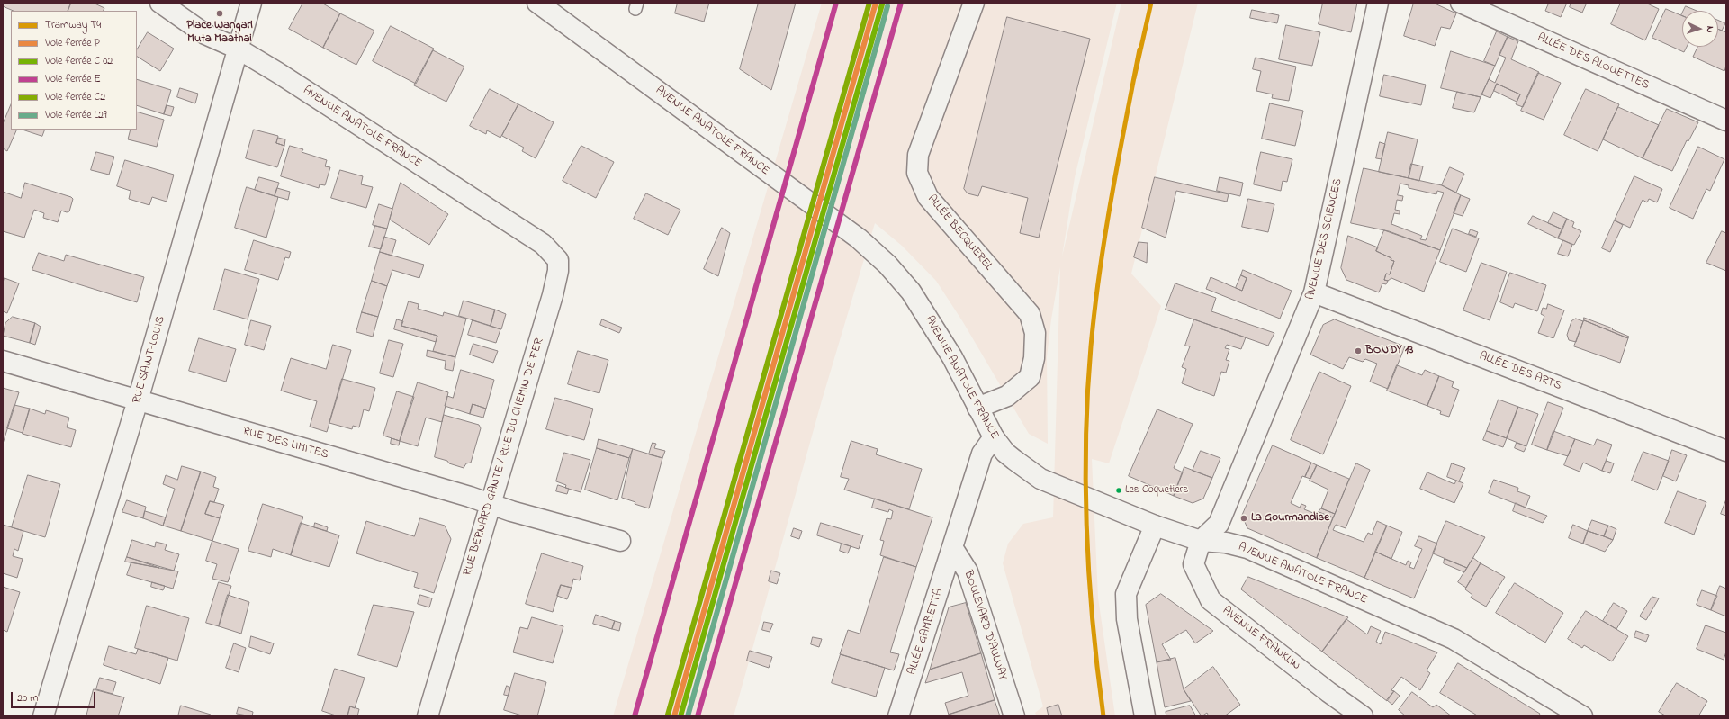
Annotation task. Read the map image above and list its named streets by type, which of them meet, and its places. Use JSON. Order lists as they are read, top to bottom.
{
  "streets": {
    "street": [
      "ALLÉE DES ALOUETTES",
      "AVENUE ANATOLE FRANCE",
      "ALLÉE BECQUEREL",
      "AVENUE DES SCIENCES",
      "RUE SAINT-LOUIS",
      "ALLÉE DES ARTS",
      "RUE DES LIMITES",
      "RUE BERNARD GANTE / RUE DU CHEMIN DE FER",
      "BOULEVARD D'AULNAY",
      "ALLÉE GAMBETTA",
      "AVENUE FRANKLIN"
    ]
  },
  "crossings": [
    ["AVENUE ANATOLE FRANCE", "ALLÉE BECQUEREL"],
    ["AVENUE ANATOLE FRANCE", "AVENUE DES SCIENCES"],
    ["AVENUE ANATOLE FRANCE", "RUE SAINT-LOUIS"],
    ["AVENUE ANATOLE FRANCE", "RUE BERNARD GANTE / RUE DU CHEMIN DE FER"],
    ["AVENUE ANATOLE FRANCE", "AVENUE FRANKLIN"],
    ["AVENUE DES SCIENCES", "ALLÉE DES ARTS"],
    ["AVENUE DES SCIENCES", "AVENUE FRANKLIN"],
    ["RUE SAINT-LOUIS", "RUE DES LIMITES"],
    ["RUE DES LIMITES", "RUE BERNARD GANTE / RUE DU CHEMIN DE FER"],
    ["BOULEVARD D'AULNAY", "ALLÉE GAMBETTA"]
  ],
  "places": [
    "Place Wangari Muta Maathai",
    "BONDY 13",
    "Les Coquetiers",
    "La Gourmandise"
  ],
  "lines": [
    "tram line T4",
    "rail line P",
    "rail line E",
    "rail line C2",
    "rail line L29"
  ],
  "legend": [
    "Tramway T4",
    "Voie ferrée P",
    "Voie ferrée C 02",
    "Voie ferrée E",
    "Voie ferrée C2",
    "Voie ferrée L29"
  ],
  "scale_bar": "20 m",
  "north": "right"
}
